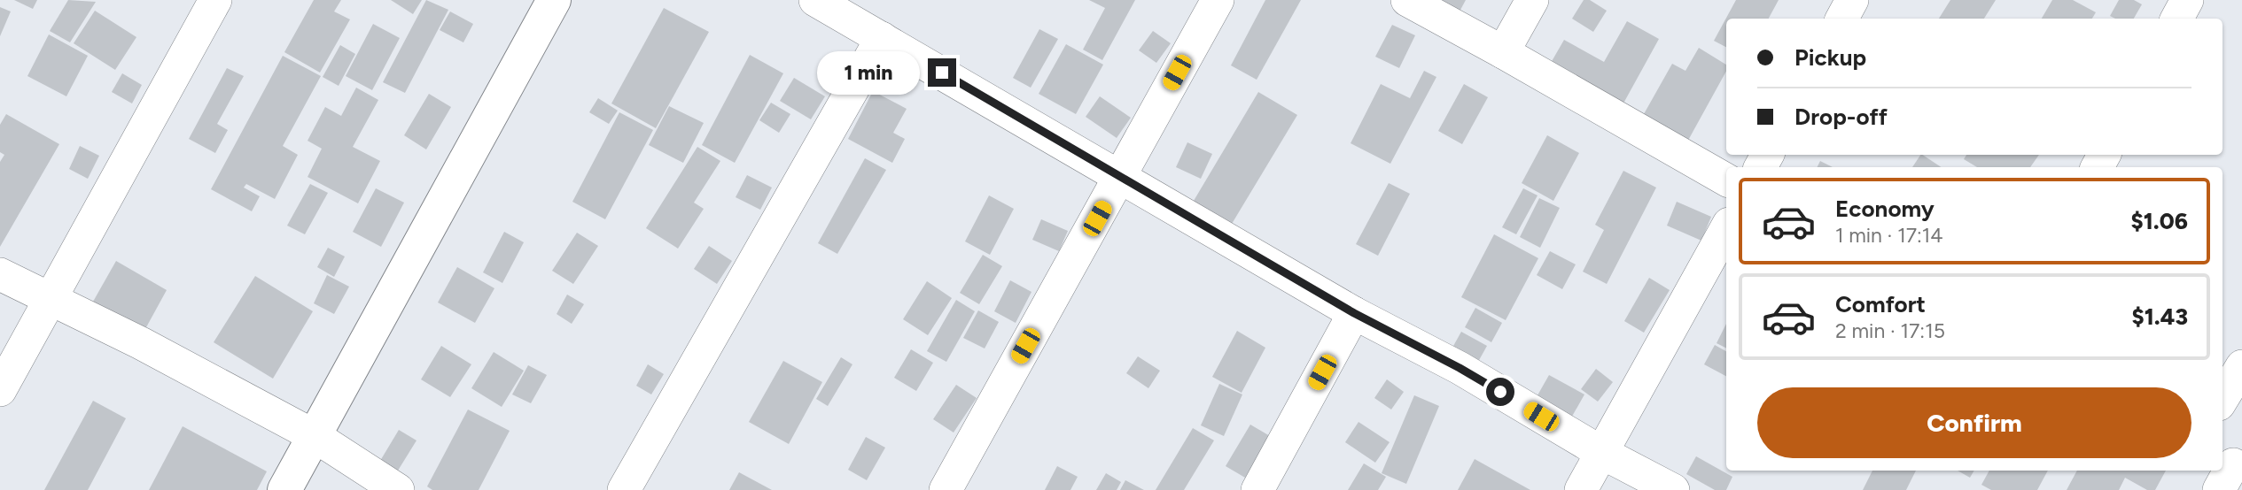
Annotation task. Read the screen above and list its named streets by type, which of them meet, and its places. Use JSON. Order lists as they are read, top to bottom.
{
  "page": {
    "banner": ["Pickup", "Drop-off"],
    "bubble": "1 min",
    "list": [
      {
        "name": "Economy",
        "note": "1 min · 17:14",
        "value": "$1.06"
      },
      {
        "name": "Comfort",
        "note": "2 min · 17:15",
        "value": "$1.43"
      }
    ],
    "buttons": "Confirm"
  }
}
